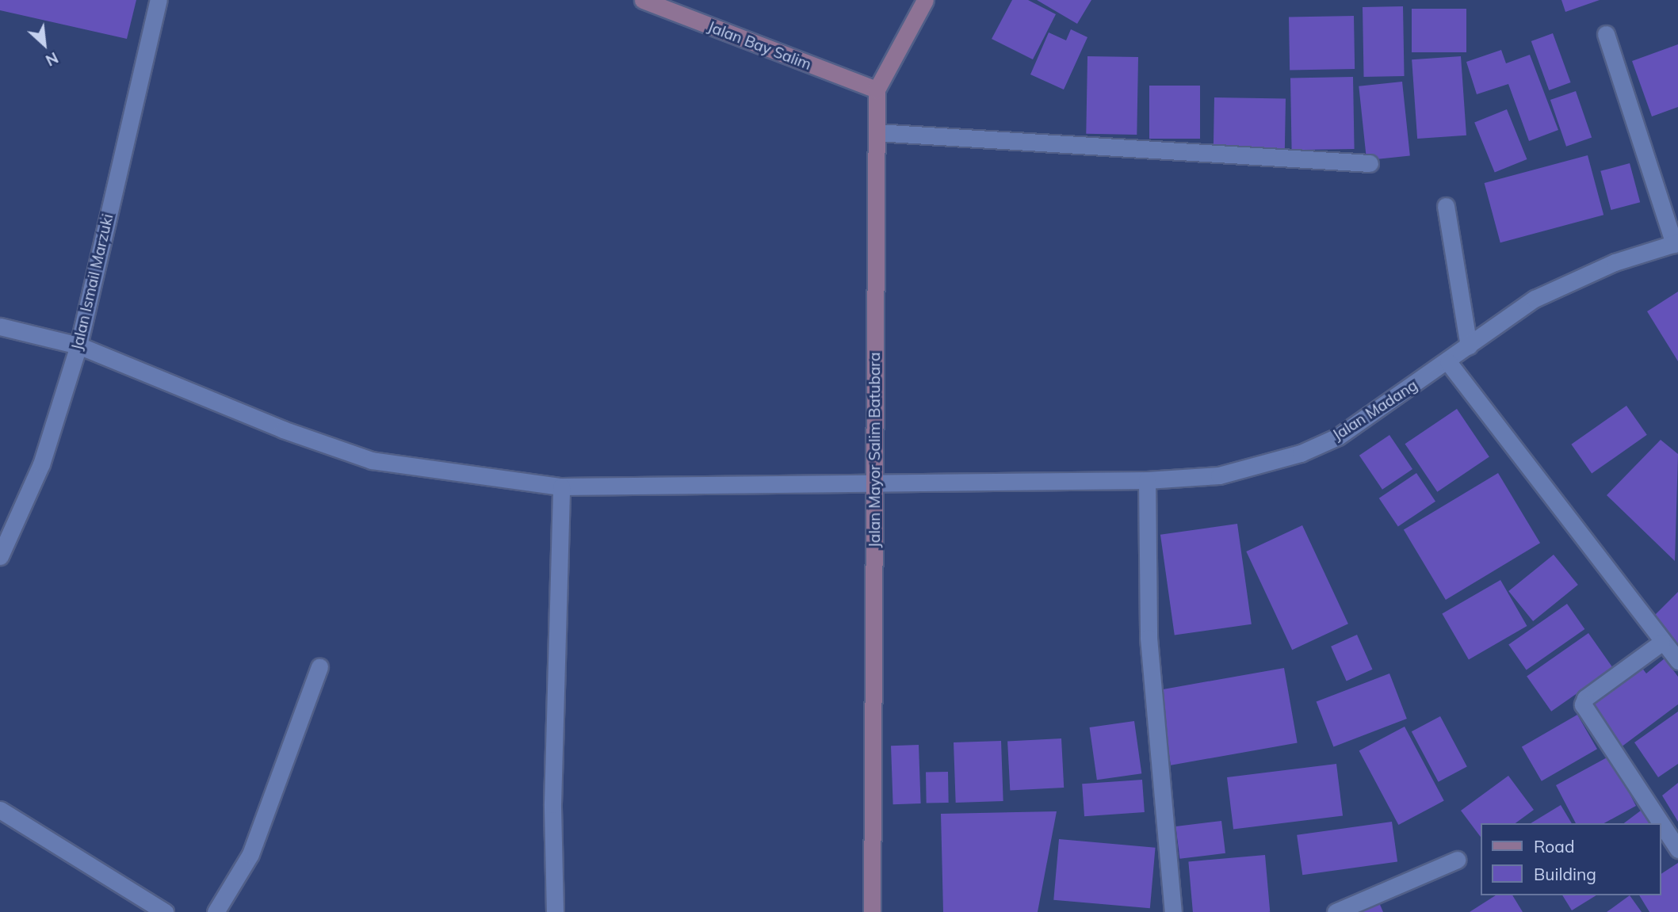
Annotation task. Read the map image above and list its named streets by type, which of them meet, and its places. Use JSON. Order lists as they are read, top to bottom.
{
  "streets": {
    "street": [
      "Jalan Bay Salim",
      "Jalan Ismail Marzuki",
      "Jalan Madang",
      "Jalan Mayor Salim Batubara"
    ]
  },
  "crossings": [
    ["Jalan Bay Salim", "Jalan Mayor Salim Batubara"],
    ["Jalan Ismail Marzuki", "Jalan Madang"],
    ["Jalan Madang", "Jalan Mayor Salim Batubara"]
  ],
  "legend": ["Road", "Building"],
  "north": "bottom right"
}
